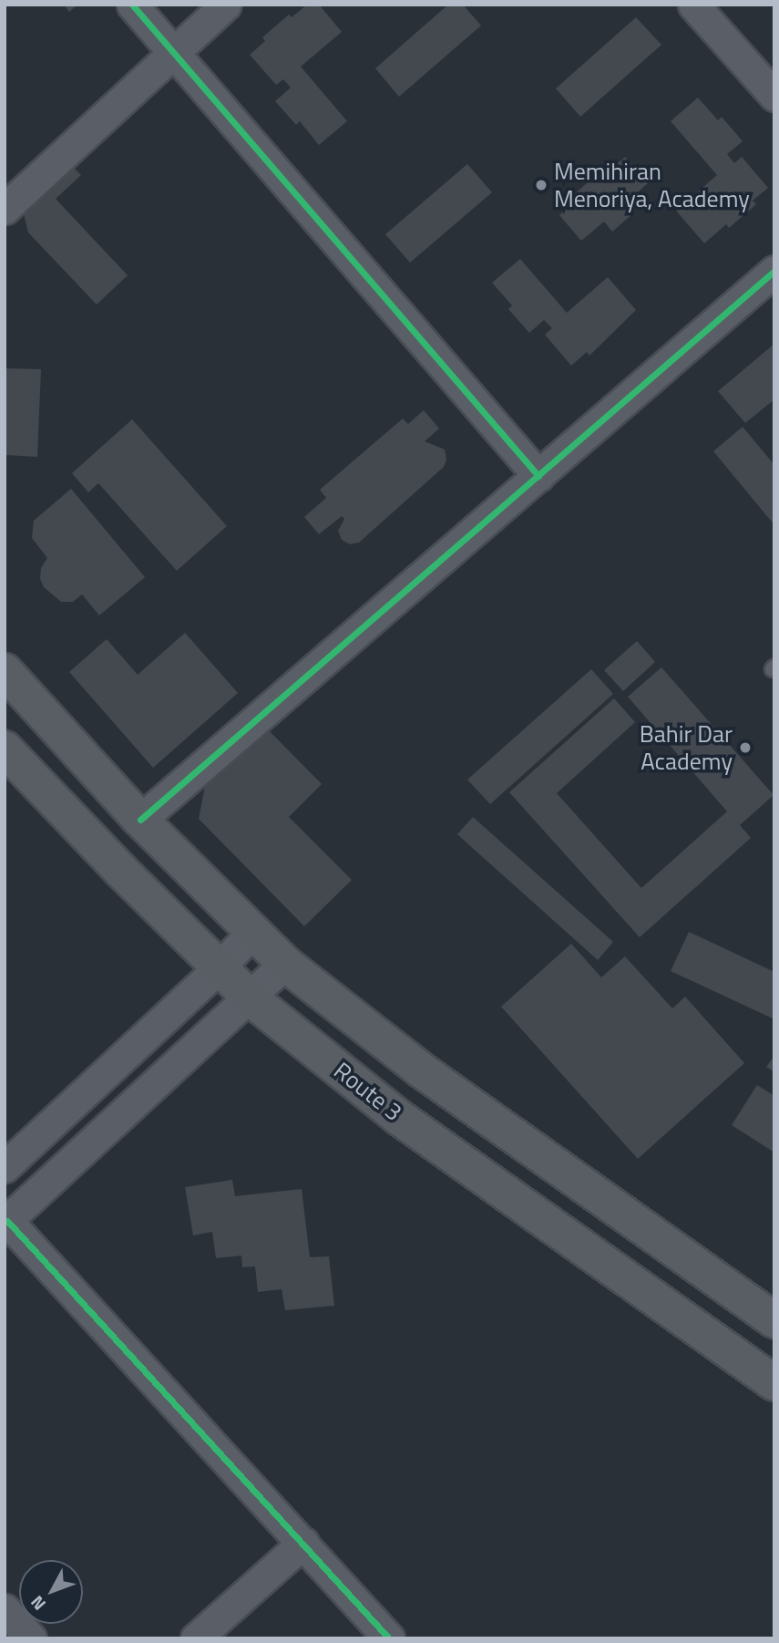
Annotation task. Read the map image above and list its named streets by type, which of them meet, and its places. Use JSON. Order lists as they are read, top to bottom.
{
  "streets": {
    "main road": ["Route 3"]
  },
  "places": ["Memihiran Menoriya, Academy", "Bahir Dar Academy"],
  "north": "bottom left"
}
